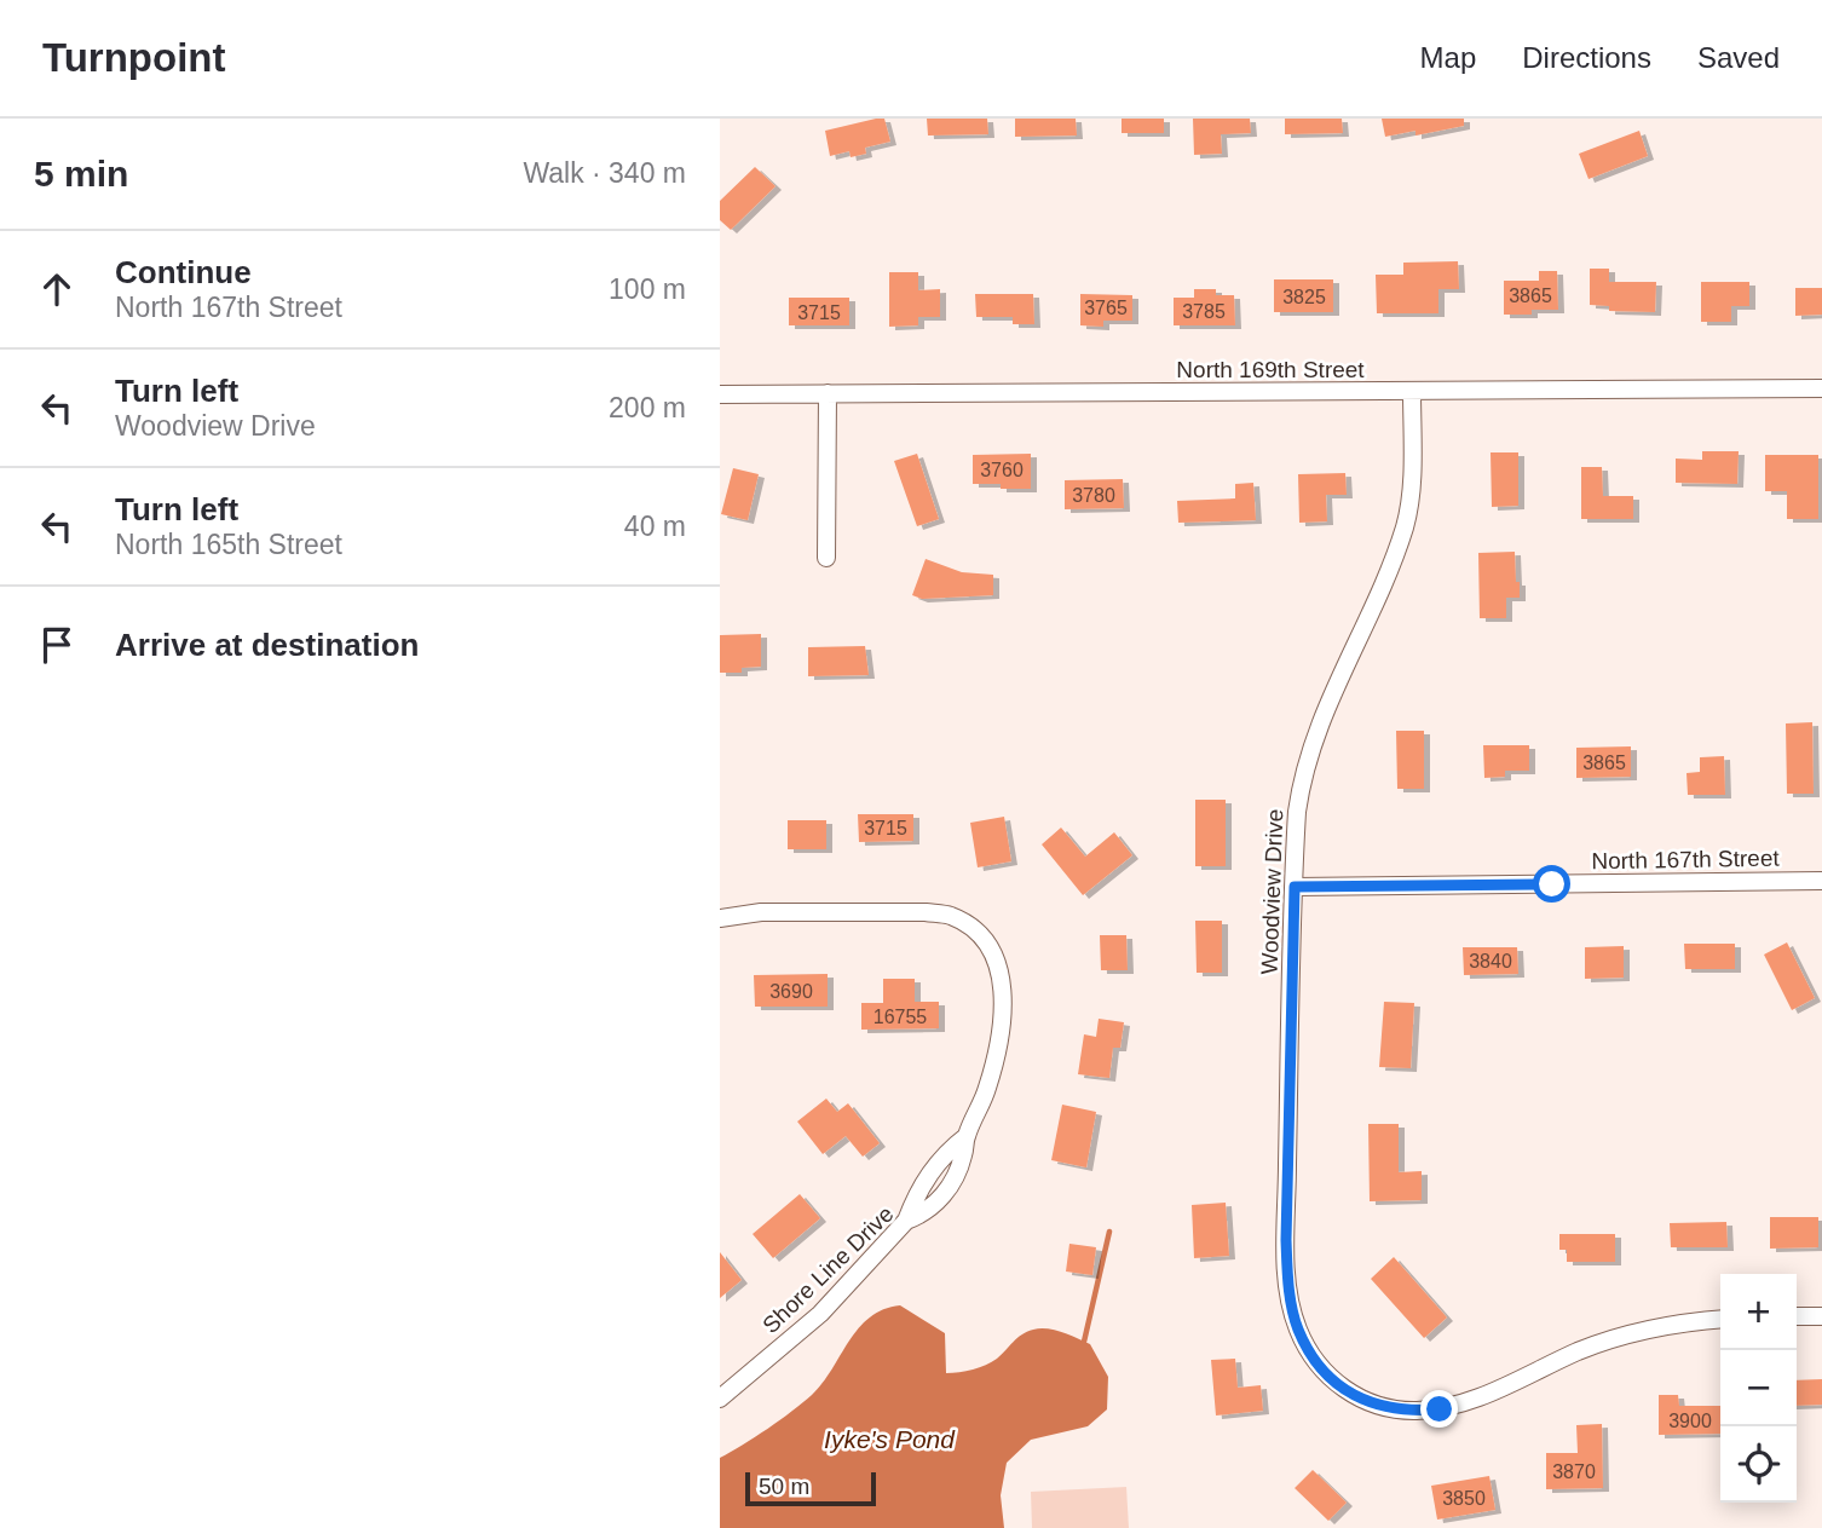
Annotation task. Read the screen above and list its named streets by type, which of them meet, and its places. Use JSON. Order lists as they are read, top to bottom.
{
  "streets": {
    "street": [
      "North 169th Street",
      "North 167th Street",
      "Woodview Drive",
      "Shore Line Drive"
    ]
  },
  "crossings": [
    ["North 169th Street", "Woodview Drive"],
    ["North 167th Street", "Woodview Drive"]
  ],
  "water": ["Iyke's Pond"],
  "house_numbers": [
    "3865",
    "3825",
    "3765",
    "3785",
    "3715",
    "3760",
    "3780",
    "3865",
    "3715",
    "3840",
    "3690",
    "16755",
    "3900",
    "3870",
    "3850"
  ],
  "scale_bar": "50 m",
  "page": {
    "header": "Turnpoint",
    "nav": ["Map", "Directions", "Saved"],
    "heading": ["5 min", "Walk · 340 m"],
    "list": [
      ["Continue", "North 167th Street", "100 m"],
      ["Turn left", "Woodview Drive", "200 m"],
      ["Turn left", "North 165th Street", "40 m"],
      "Arrive at destination"
    ],
    "map_buttons": ["+", "−"],
    "scale": "50 m"
  }
}
